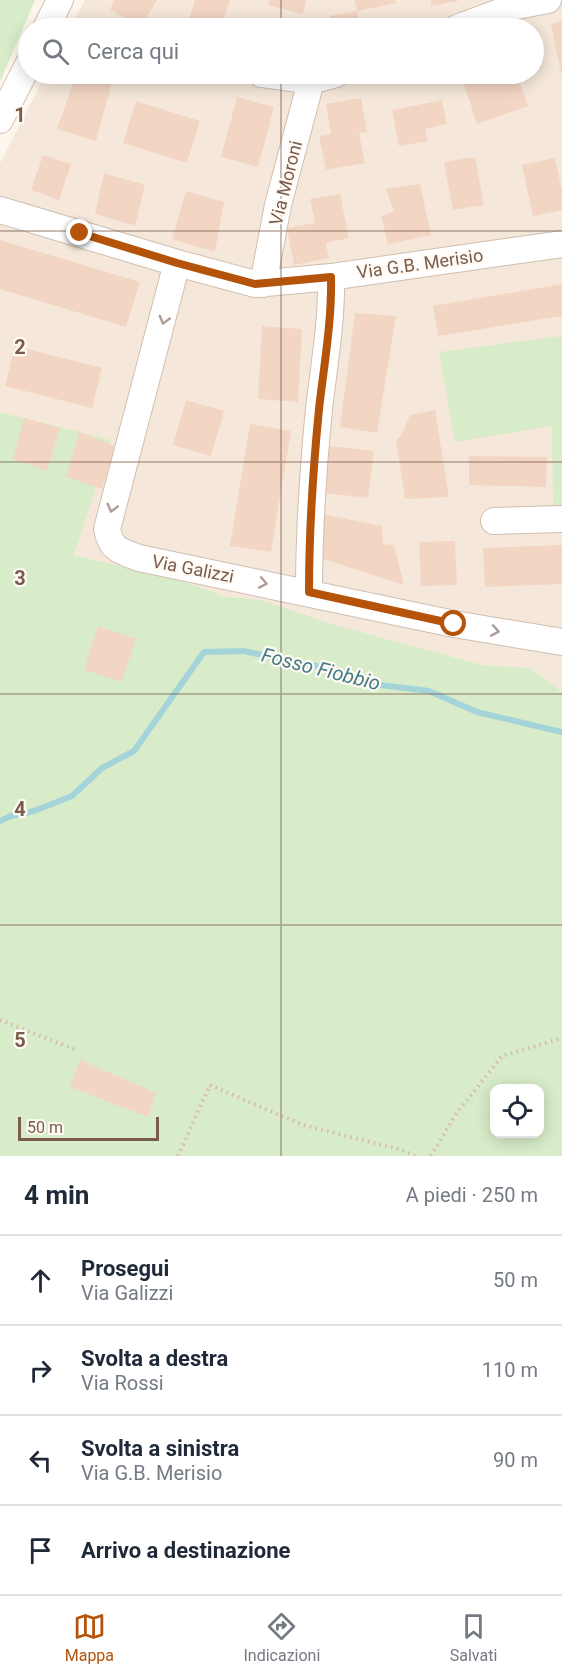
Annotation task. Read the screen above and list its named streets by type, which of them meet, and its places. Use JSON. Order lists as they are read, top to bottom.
{
  "streets": {
    "street": ["Via Moroni", "Via G.B. Merisio", "Via Galizzi"]
  },
  "crossings": [
    ["Via Moroni", "Via G.B. Merisio"],
    ["Via G.B. Merisio", "Via Galizzi"]
  ],
  "water": ["Fosso Fiobbio"],
  "scale_bar": "50 m",
  "page": {
    "search": "Cerca qui",
    "scale": "50 m",
    "heading": ["4 min", "A piedi · 250 m"],
    "list": [
      ["Prosegui", "Via Galizzi", "50 m"],
      ["Svolta a destra", "Via Rossi", "110 m"],
      ["Svolta a sinistra", "Via G.B. Merisio", "90 m"],
      "Arrivo a destinazione"
    ],
    "nav": ["Mappa", "Indicazioni", "Salvati"]
  },
  "grid": {
    "rows": [
      "1",
      "2",
      "3",
      "4",
      "5"
    ]
  }
}
